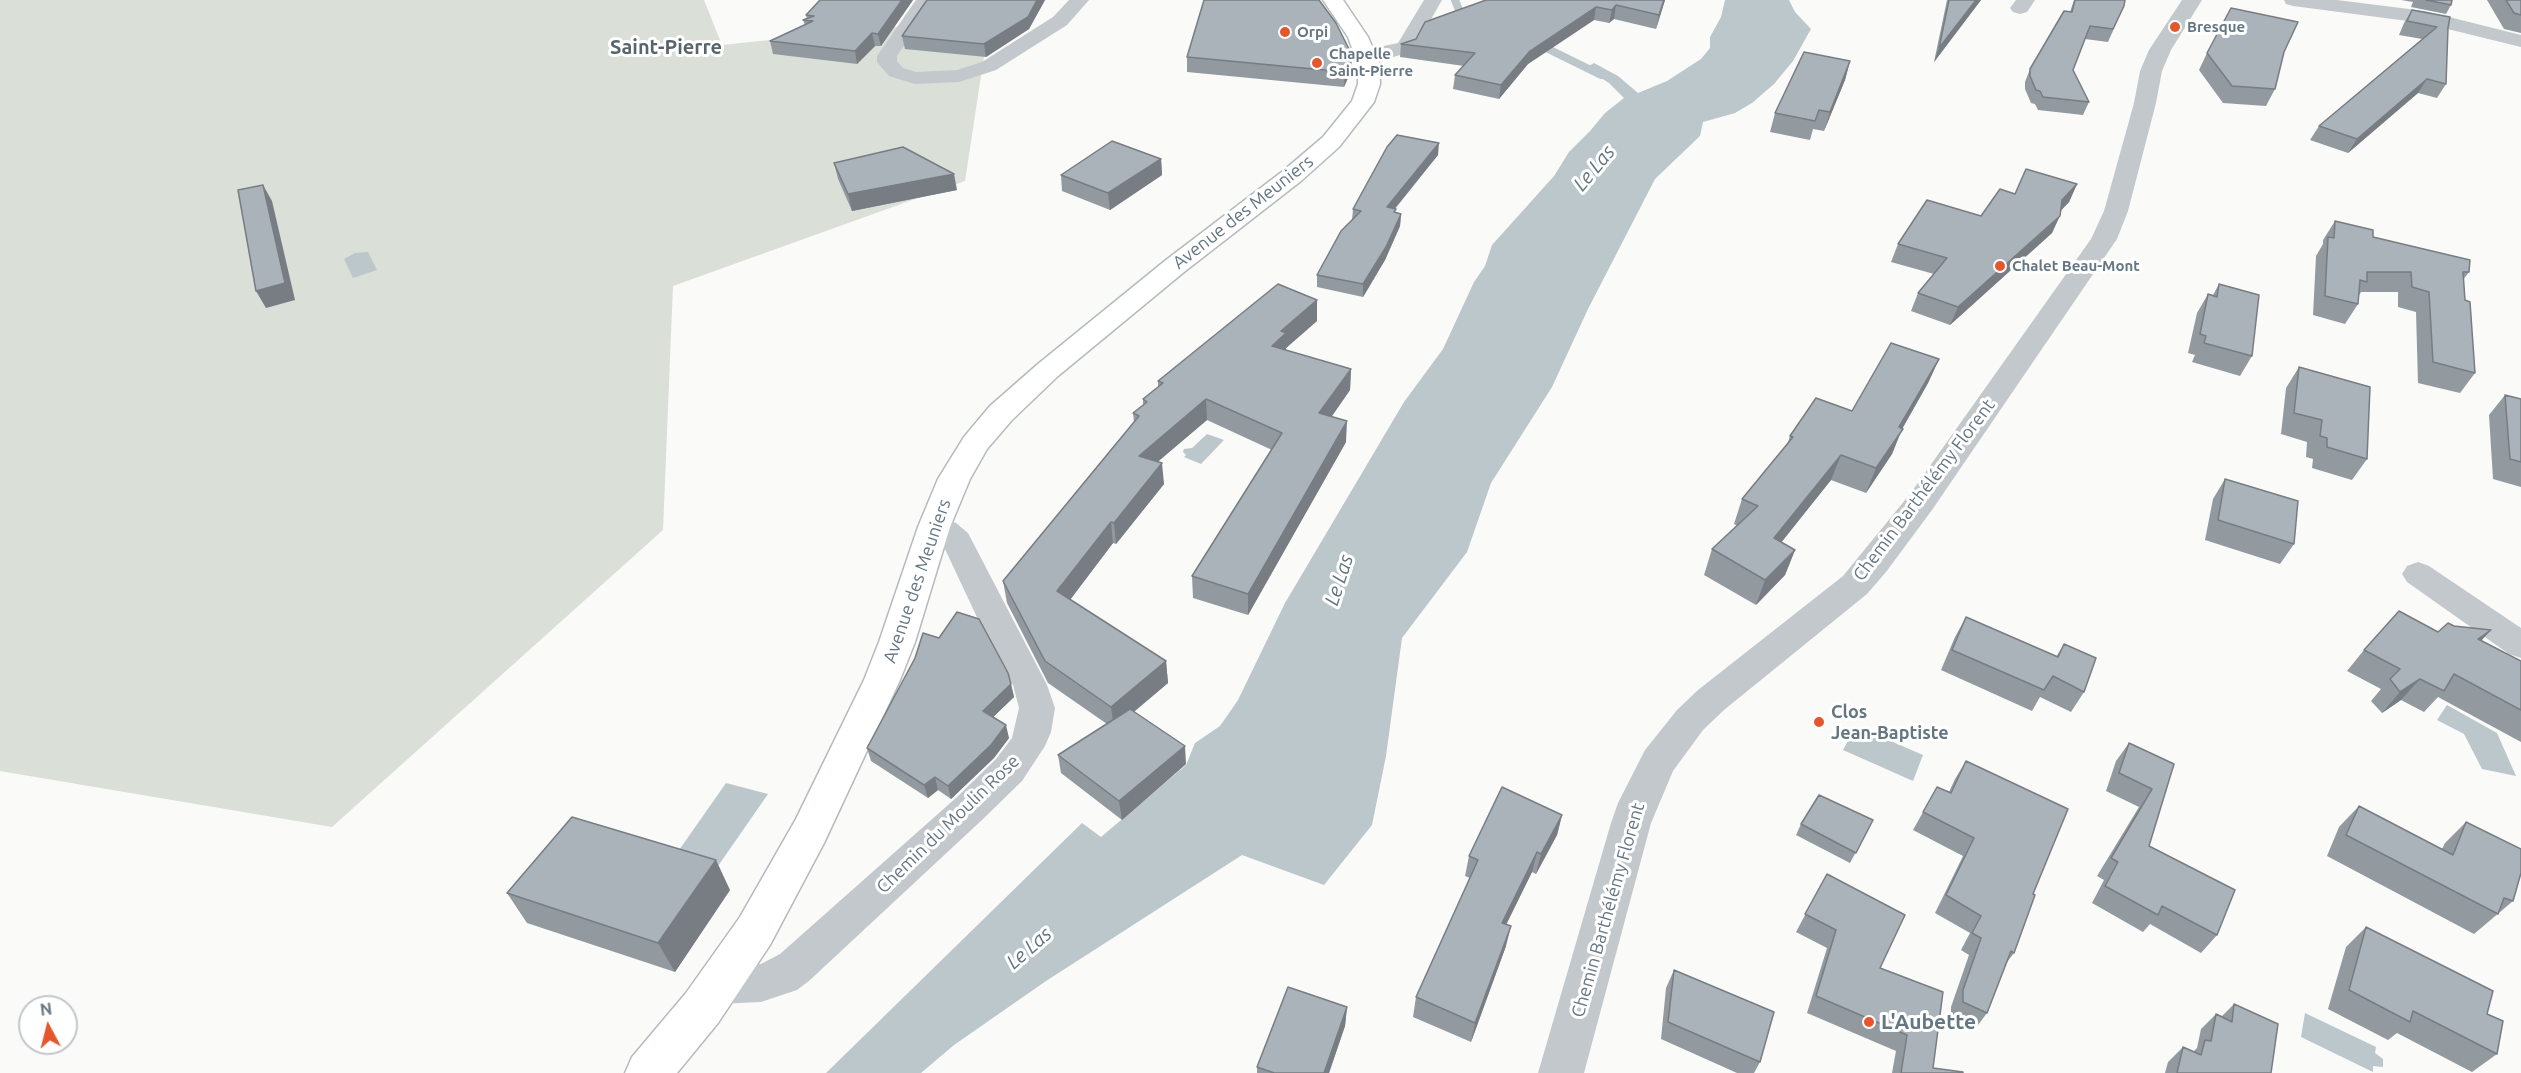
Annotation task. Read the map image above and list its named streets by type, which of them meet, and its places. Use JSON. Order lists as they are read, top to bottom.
{
  "streets": {
    "main road": ["Avenue des Meuniers"],
    "street": ["Chemin Barthélémy Florent", "Chemin du Moulin Rose"]
  },
  "crossings": [
    ["Avenue des Meuniers", "Chemin du Moulin Rose"]
  ],
  "districts": ["Saint-Pierre"],
  "water": ["Le Las"],
  "places": [
    "Bresque",
    "Orpi",
    "Chapelle Saint-Pierre",
    "Chalet Beau-Mont",
    "Clos Jean-Baptiste",
    "L'Aubette"
  ],
  "north": "top"
}
